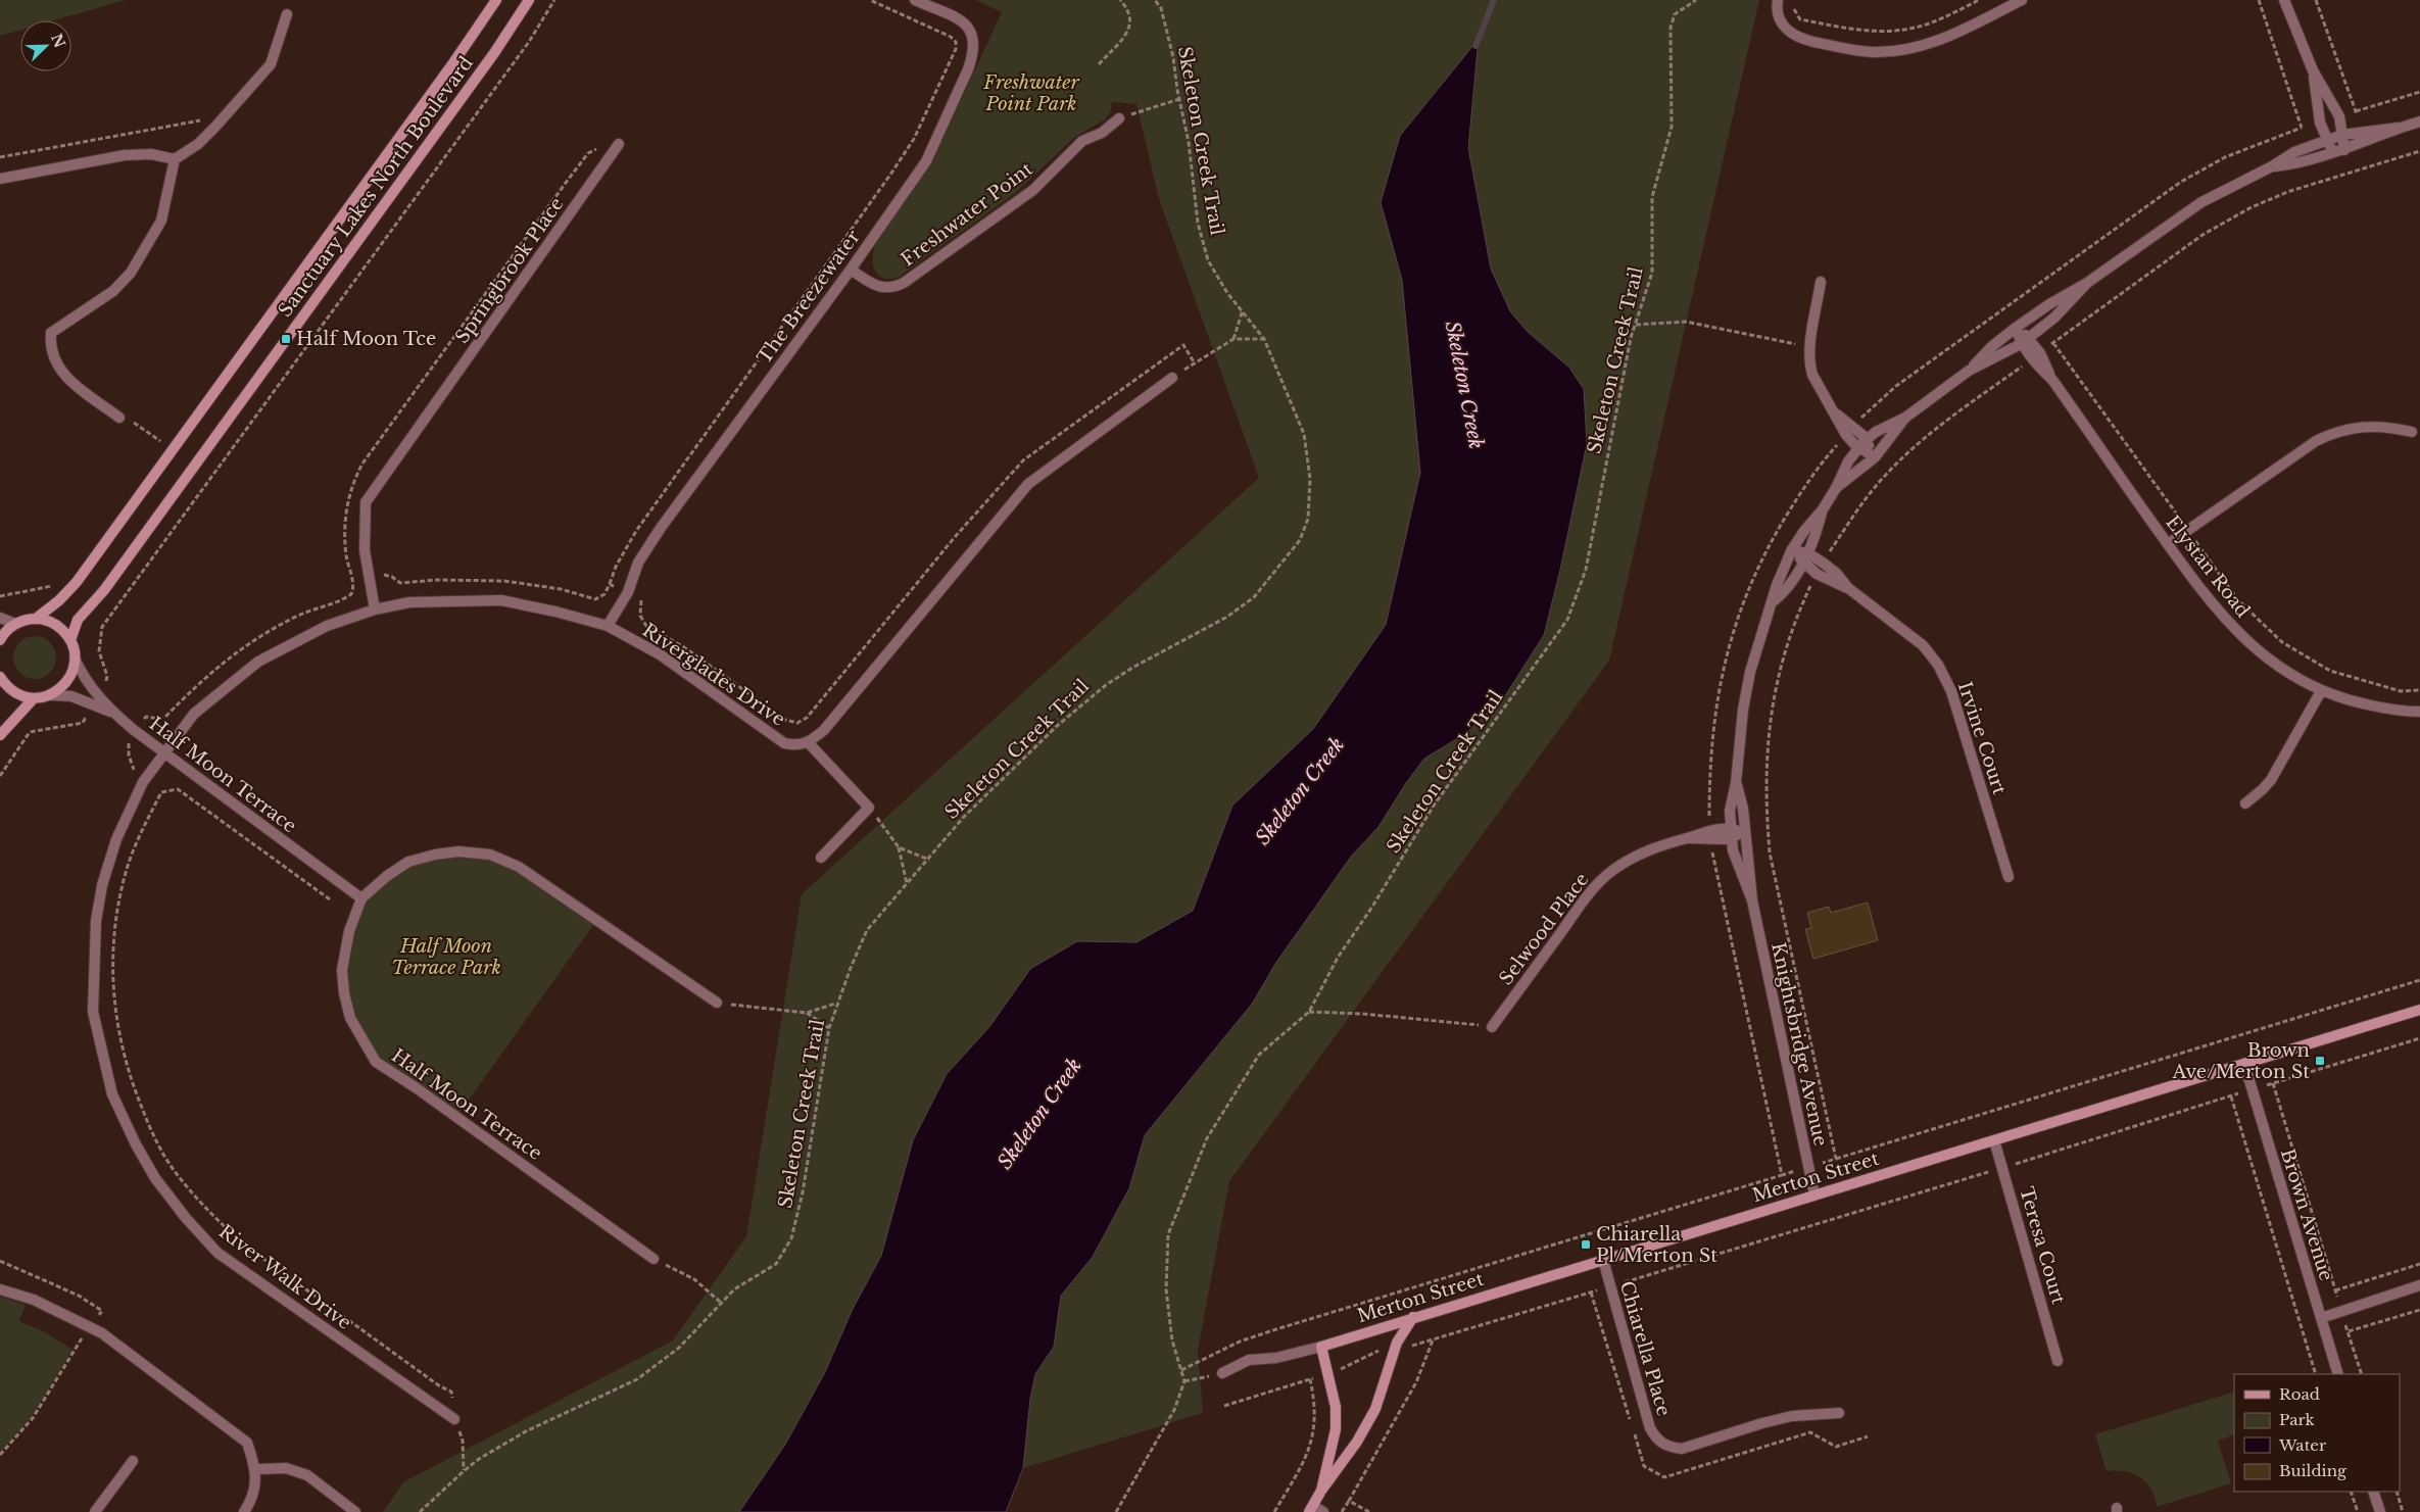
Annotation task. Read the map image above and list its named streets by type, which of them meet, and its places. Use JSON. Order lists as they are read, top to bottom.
{
  "streets": {
    "street": [
      "Sanctuary Lakes North Boulevard",
      "Freshwater Point",
      "Springbrook Place",
      "The Breezewater",
      "Elystan Road",
      "Riverglades Drive",
      "Irvine Court",
      "Half Moon Terrace",
      "Selwood Place",
      "Knightsbridge Avenue",
      "Merton Street",
      "Brown Avenue",
      "Teresa Court",
      "River Walk Drive",
      "Chiarella Place"
    ],
    "path": ["Skeleton Creek Trail"]
  },
  "crossings": [
    ["Freshwater Point", "The Breezewater"],
    ["Springbrook Place", "Riverglades Drive"],
    ["The Breezewater", "Riverglades Drive"],
    ["Elystan Road", "Knightsbridge Avenue"],
    ["Riverglades Drive", "Half Moon Terrace"],
    ["Riverglades Drive", "River Walk Drive"],
    ["Irvine Court", "Knightsbridge Avenue"],
    ["Half Moon Terrace", "River Walk Drive"],
    ["Selwood Place", "Knightsbridge Avenue"],
    ["Knightsbridge Avenue", "Merton Street"],
    ["Merton Street", "Brown Avenue"],
    ["Merton Street", "Teresa Court"],
    ["Merton Street", "Chiarella Place"]
  ],
  "water": ["Skeleton Creek"],
  "parks": ["Freshwater Point Park", "Half Moon Terrace Park"],
  "places": {
    "transit": ["Half Moon Tce", "Brown Ave/Merton St", "Chiarella Pl/Merton St"]
  },
  "legend": [
    "Road",
    "Park",
    "Water",
    "Building"
  ],
  "north": "top right"
}
